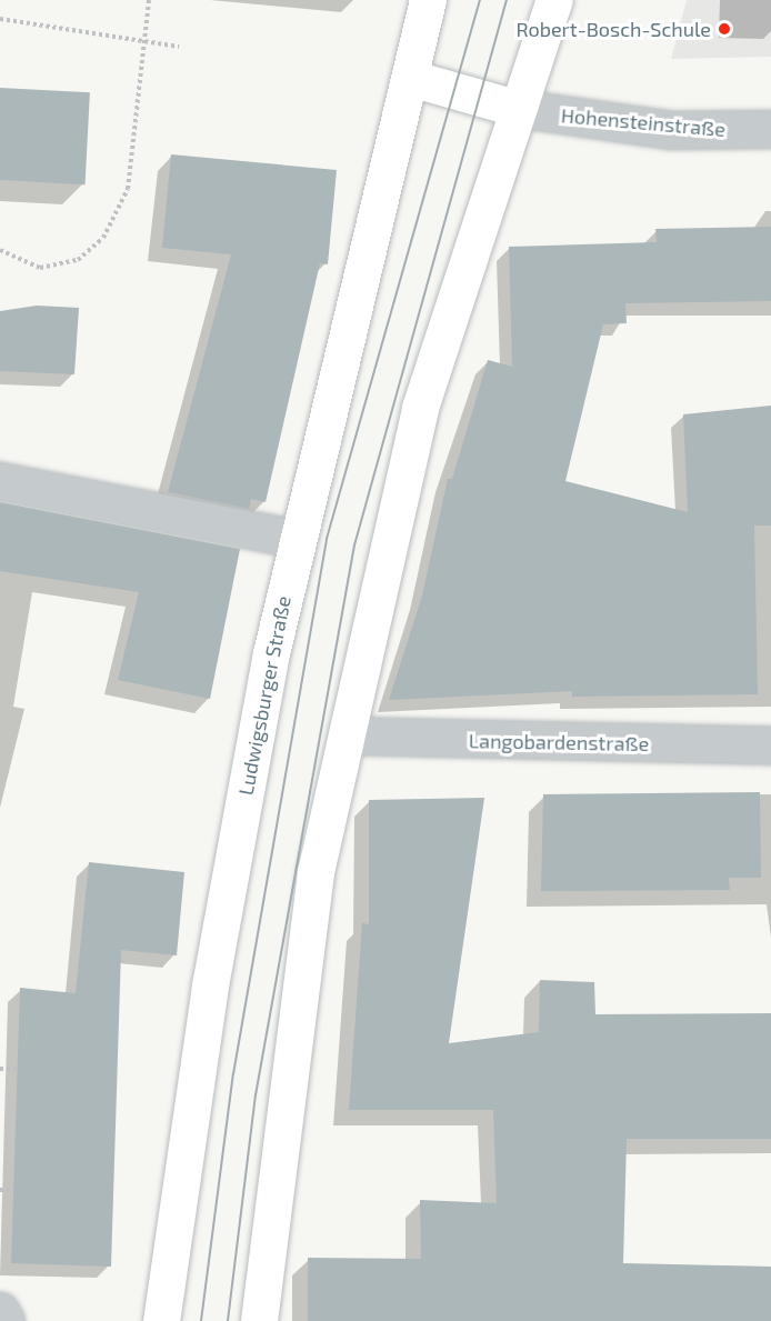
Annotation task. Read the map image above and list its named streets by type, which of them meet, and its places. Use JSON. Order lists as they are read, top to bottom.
{
  "streets": {
    "main road": ["Ludwigsburger Straße"],
    "street": ["Hohensteinstraße", "Langobardenstraße"]
  },
  "places": ["Robert-Bosch-Schule"]
}
